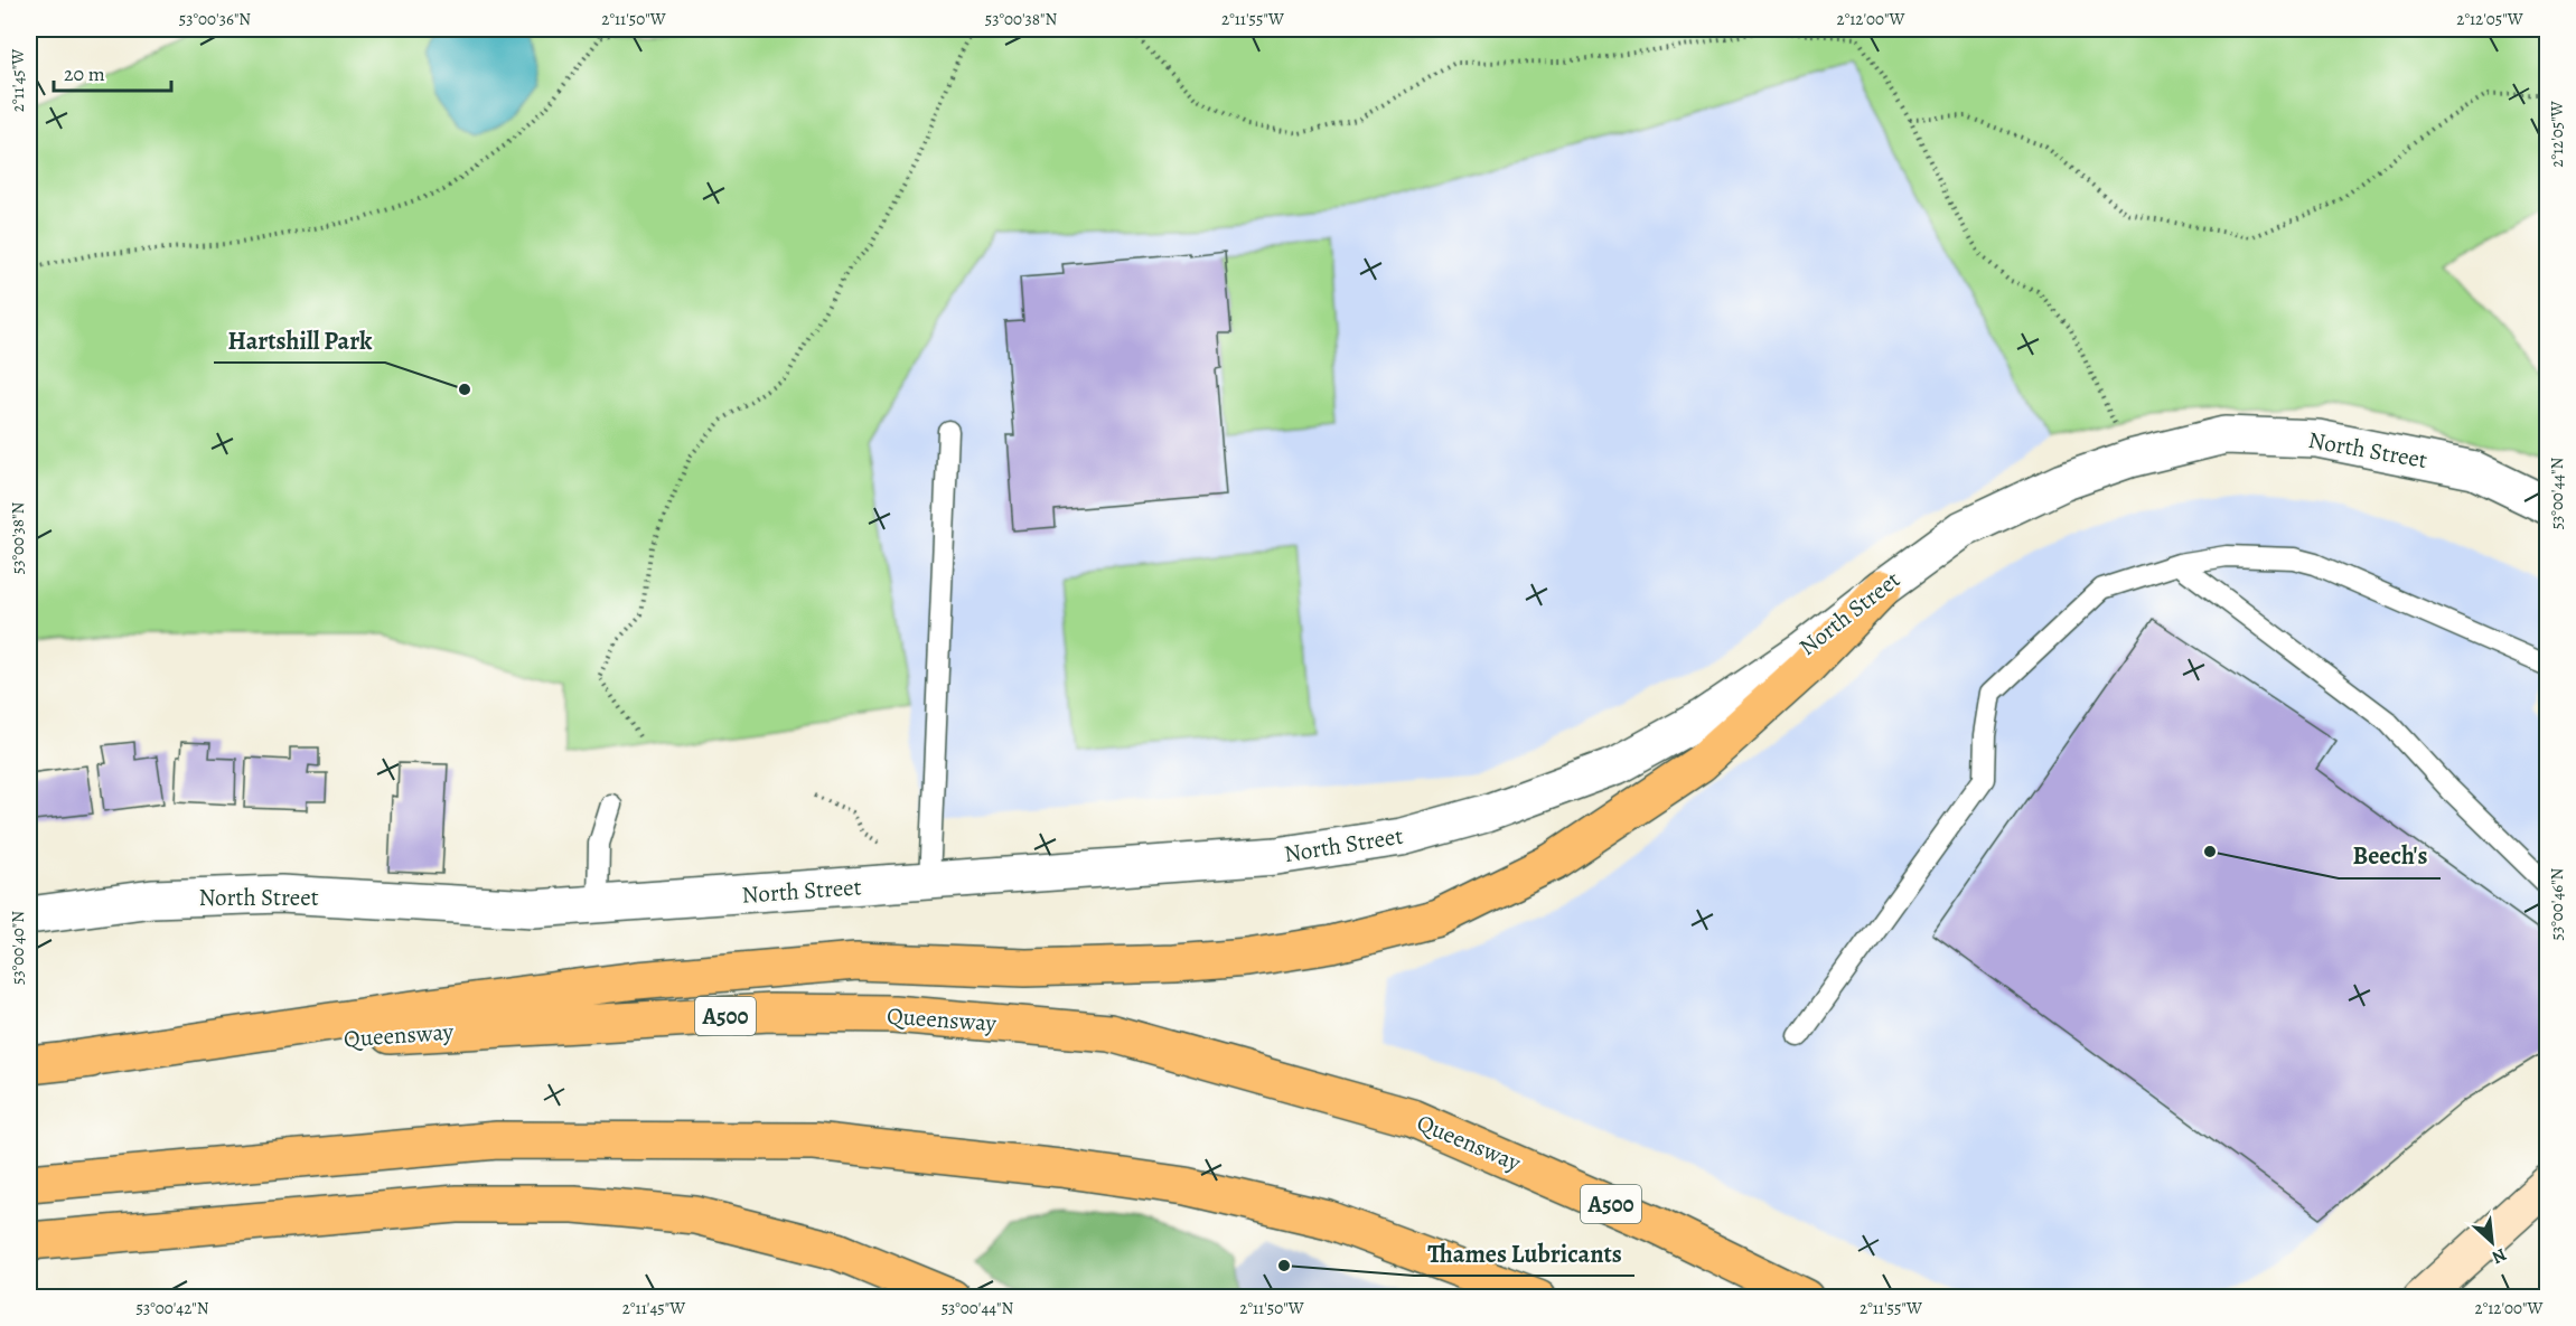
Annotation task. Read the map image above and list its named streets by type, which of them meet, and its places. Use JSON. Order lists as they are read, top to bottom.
{
  "streets": {
    "highway": ["A500", "Queensway"],
    "street": ["North Street"]
  },
  "places": ["Hartshill Park", "Beech's", "Thames Lubricants"],
  "scale_bar": "20 m",
  "north": "bottom right",
  "coordinates": [
    "53°00'36\"N",
    "2°11'50\"W",
    "53°00'38\"N",
    "2°11'55\"W",
    "2°12'00\"W",
    "2°12'05\"W",
    "2°11'45\"W",
    "53°00'44\"N",
    "53°00'46\"N",
    "53°00'40\"N",
    "53°00'42\"N"
  ]
}
